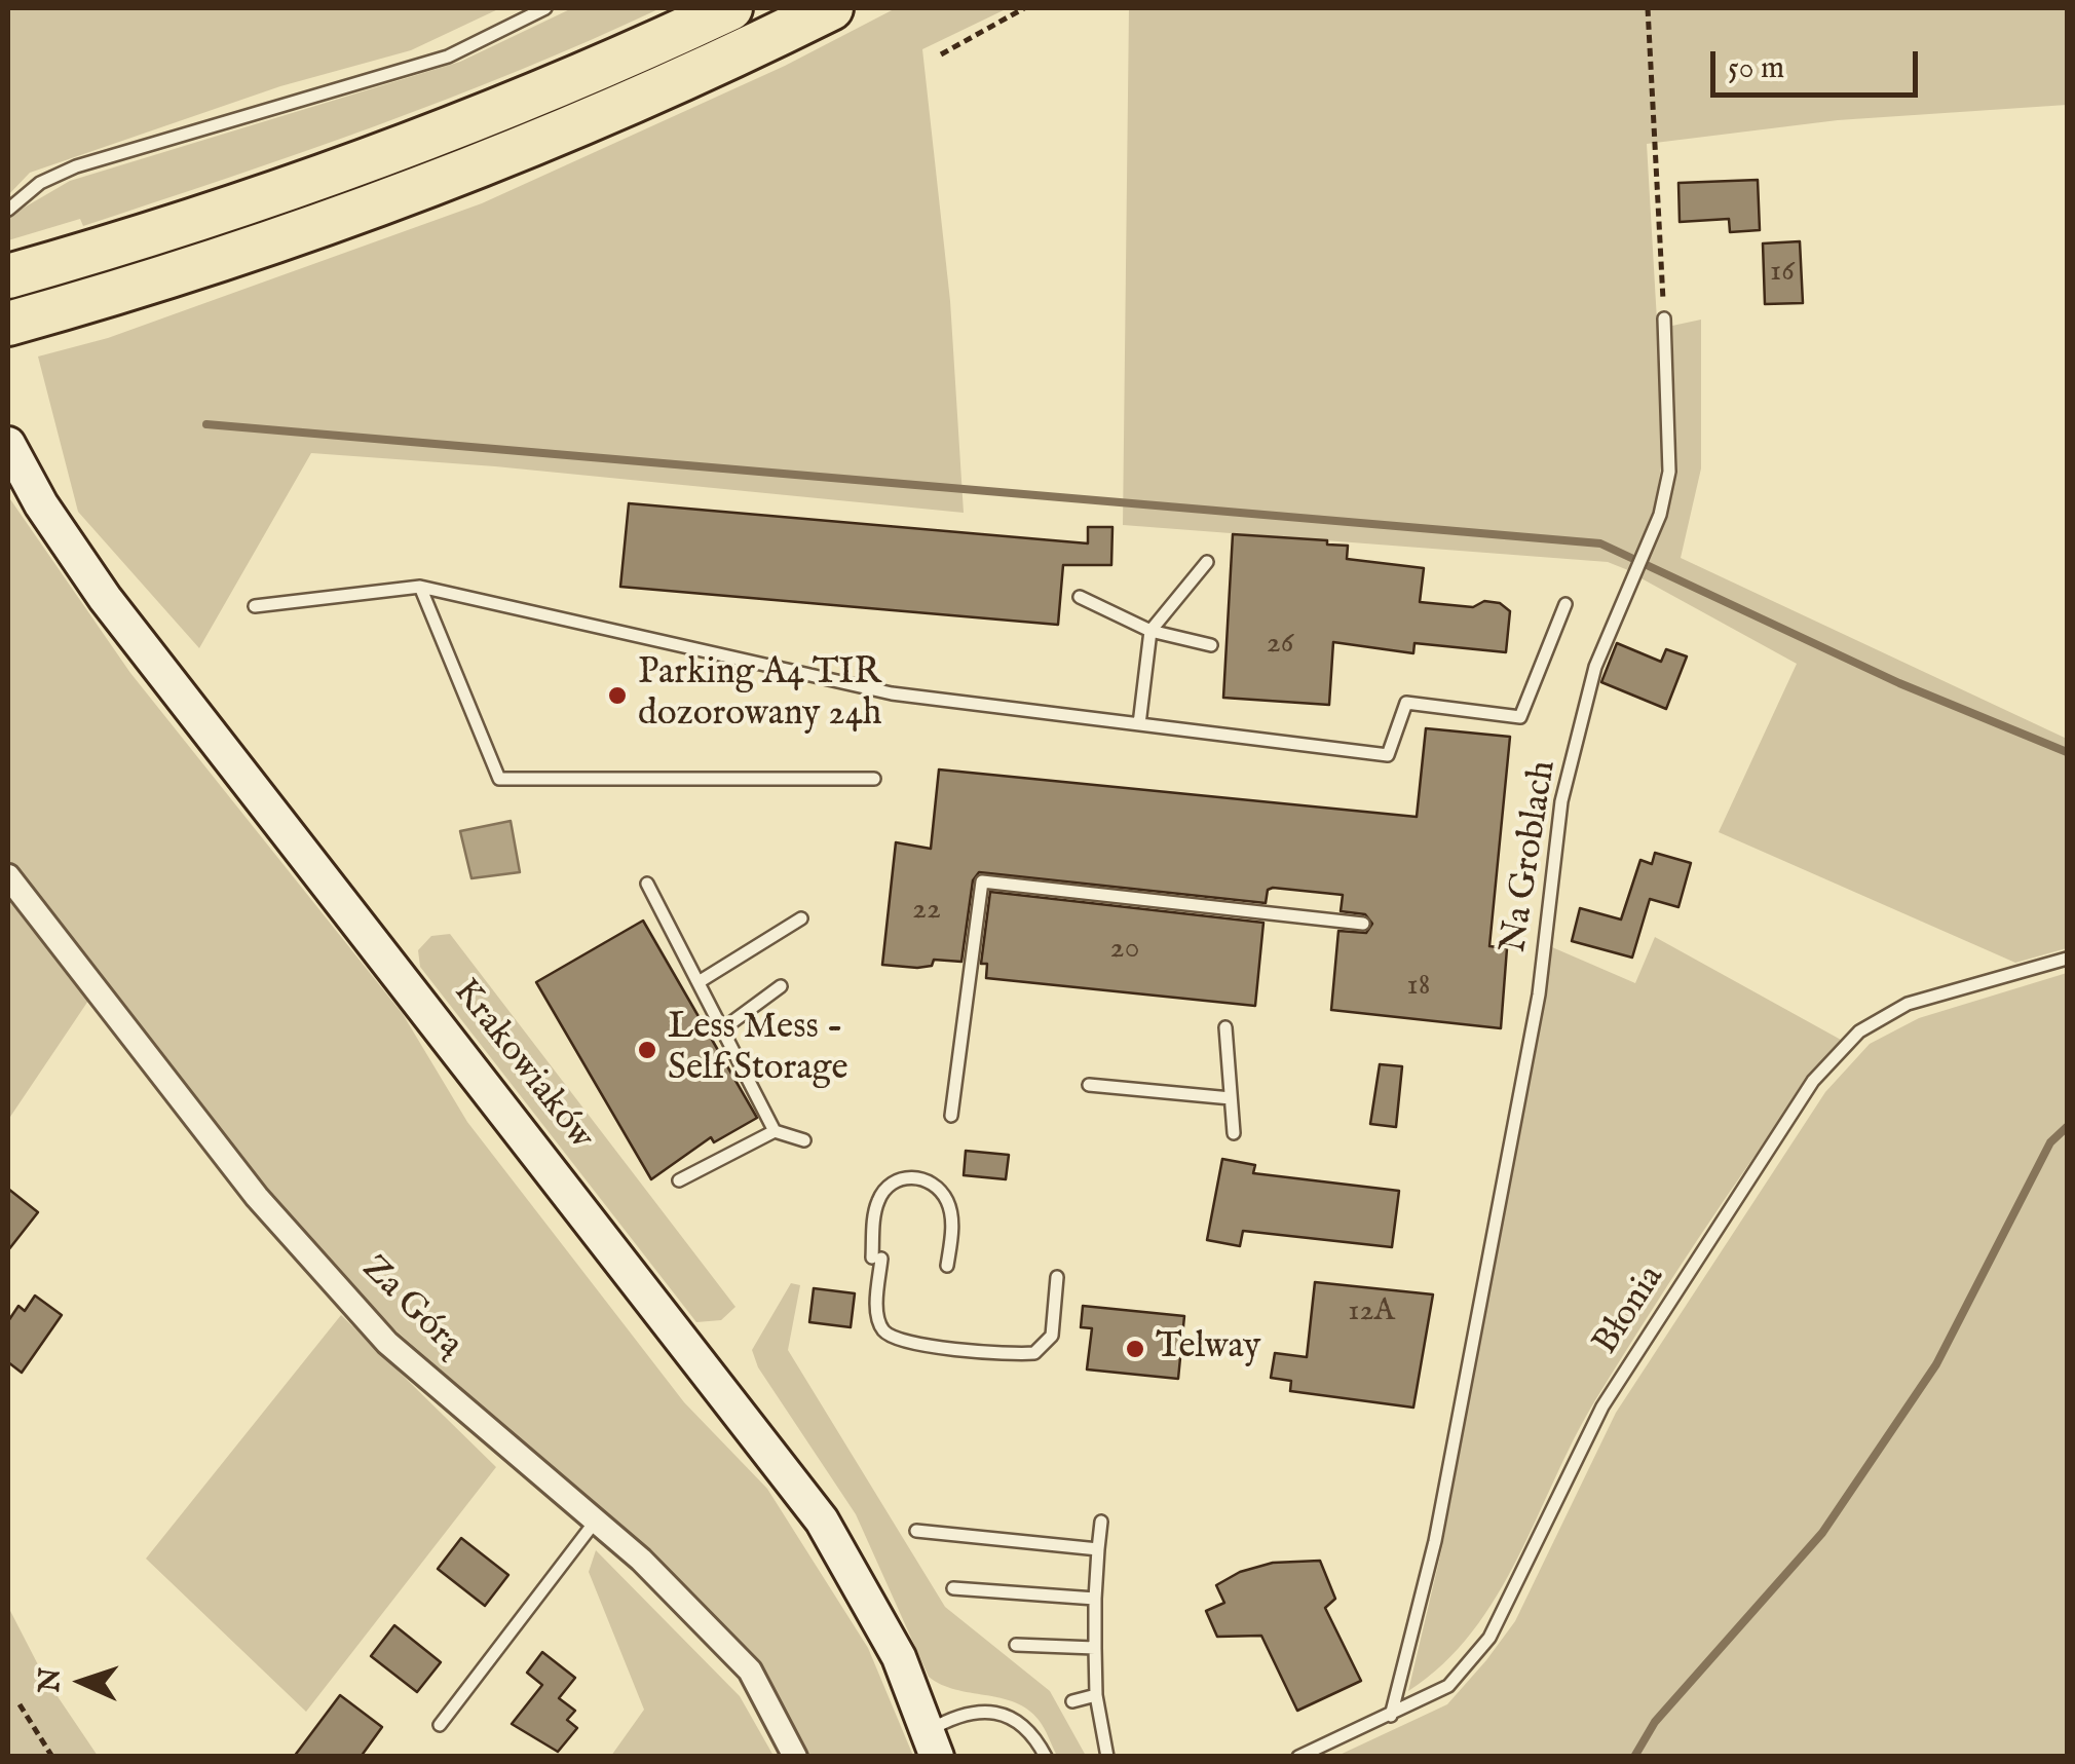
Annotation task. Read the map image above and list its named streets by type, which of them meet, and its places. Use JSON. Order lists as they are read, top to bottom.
{
  "streets": {
    "main road": ["Krakowiaków"],
    "street": ["Za Górą"],
    "lane": ["Na Groblach", "Błonia"]
  },
  "crossings": [
    ["Na Groblach", "Błonia"]
  ],
  "places": ["Parking A4 TIR dozorowany 24h", "Less Mess - Self Storage", "Telway"],
  "house_numbers": [
    "16",
    "26",
    "22",
    "20",
    "18",
    "12A"
  ],
  "scale_bar": "50 m",
  "north": "left"
}
